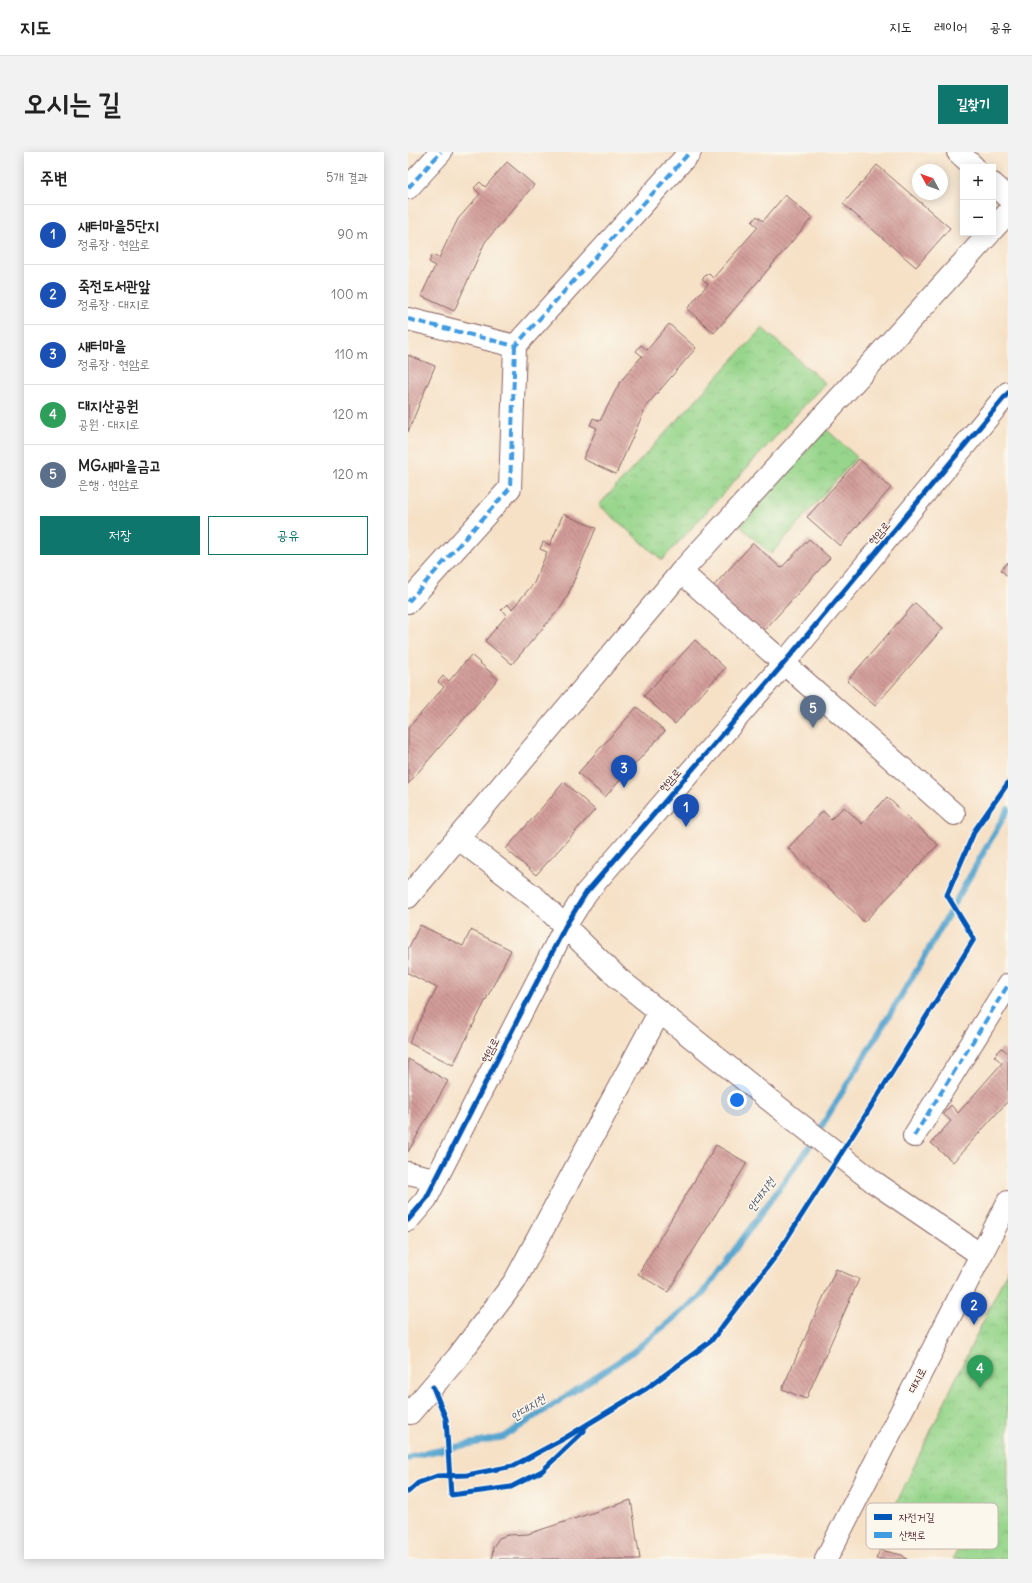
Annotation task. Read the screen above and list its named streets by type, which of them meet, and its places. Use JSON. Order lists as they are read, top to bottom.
{
  "streets": {
    "street": ["현암로", "대지로"]
  },
  "water": ["안대지천"],
  "legend": ["자전거길", "산책로"],
  "north": "top left",
  "page": {
    "header": "지도",
    "nav": ["지도", "레이어", "공유"],
    "title": "오시는 길",
    "buttons": [
      "길찾기",
      ["저장", "공유"]
    ],
    "heading": ["주변", "5개 결과"],
    "map_buttons": ["+", "−"],
    "list": [
      {
        "mark": "1",
        "name": "새터마을5단지",
        "note": "정류장 · 현암로",
        "value": "90 m"
      },
      {
        "mark": "2",
        "name": "죽전도서관앞",
        "note": "정류장 · 대지로",
        "value": "100 m"
      },
      {
        "mark": "3",
        "name": "새터마을",
        "note": "정류장 · 현암로",
        "value": "110 m"
      },
      {
        "mark": "4",
        "name": "대지산공원",
        "note": "공원 · 대지로",
        "value": "120 m"
      },
      {
        "mark": "5",
        "name": "MG새마을금고",
        "note": "은행 · 현암로",
        "value": "120 m"
      }
    ],
    "pins": [
      "5",
      "3",
      "1",
      "2",
      "4"
    ]
  }
}
